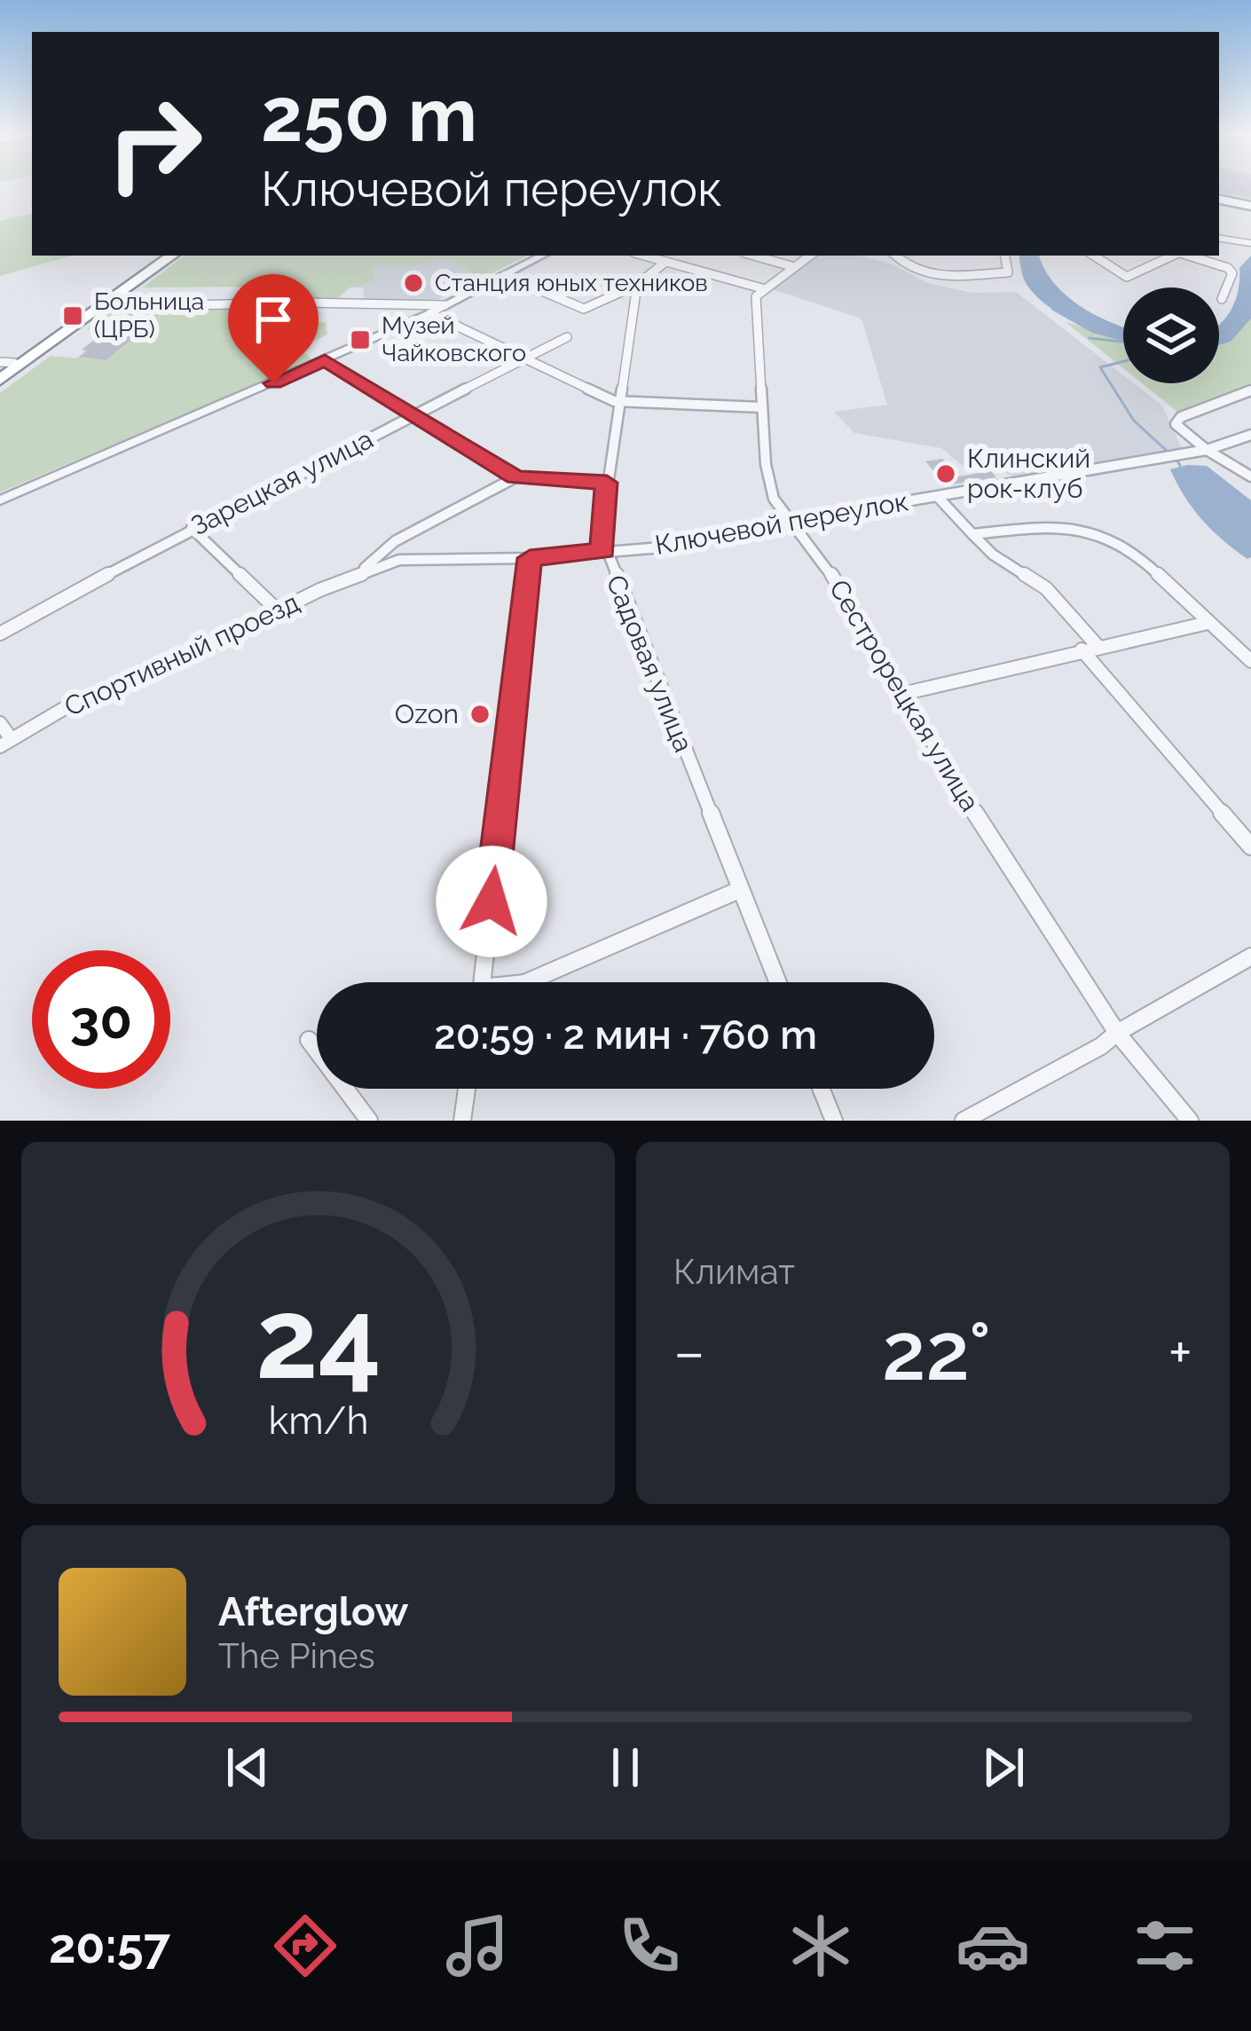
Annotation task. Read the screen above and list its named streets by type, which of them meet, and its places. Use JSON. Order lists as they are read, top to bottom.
{
  "streets": {
    "street": [
      "Зарецкая улица",
      "Ключевой переулок",
      "Спортивный проезд",
      "Садовая улица",
      "Сестрорецкая улица"
    ]
  },
  "crossings": [
    ["Ключевой переулок", "Спортивный проезд"],
    ["Ключевой переулок", "Садовая улица"],
    ["Ключевой переулок", "Сестрорецкая улица"]
  ],
  "places": {
    "other": ["Станция юных техников", "Клинский рок-клуб", "Ozon"],
    "transit": ["Больница (ЦРБ)", "Музей Чайковского"]
  },
  "page": {
    "turn": ["250 m", "Ключевой переулок"],
    "limit": "30",
    "trip": "20:59 · 2 мин · 760 m",
    "tile": "Климат",
    "heat": ["−", "22°", "+"],
    "song": ["Afterglow", "The Pines"],
    "tabs": "20:57",
    "gauge": ["24", "km/h"]
  }
}
